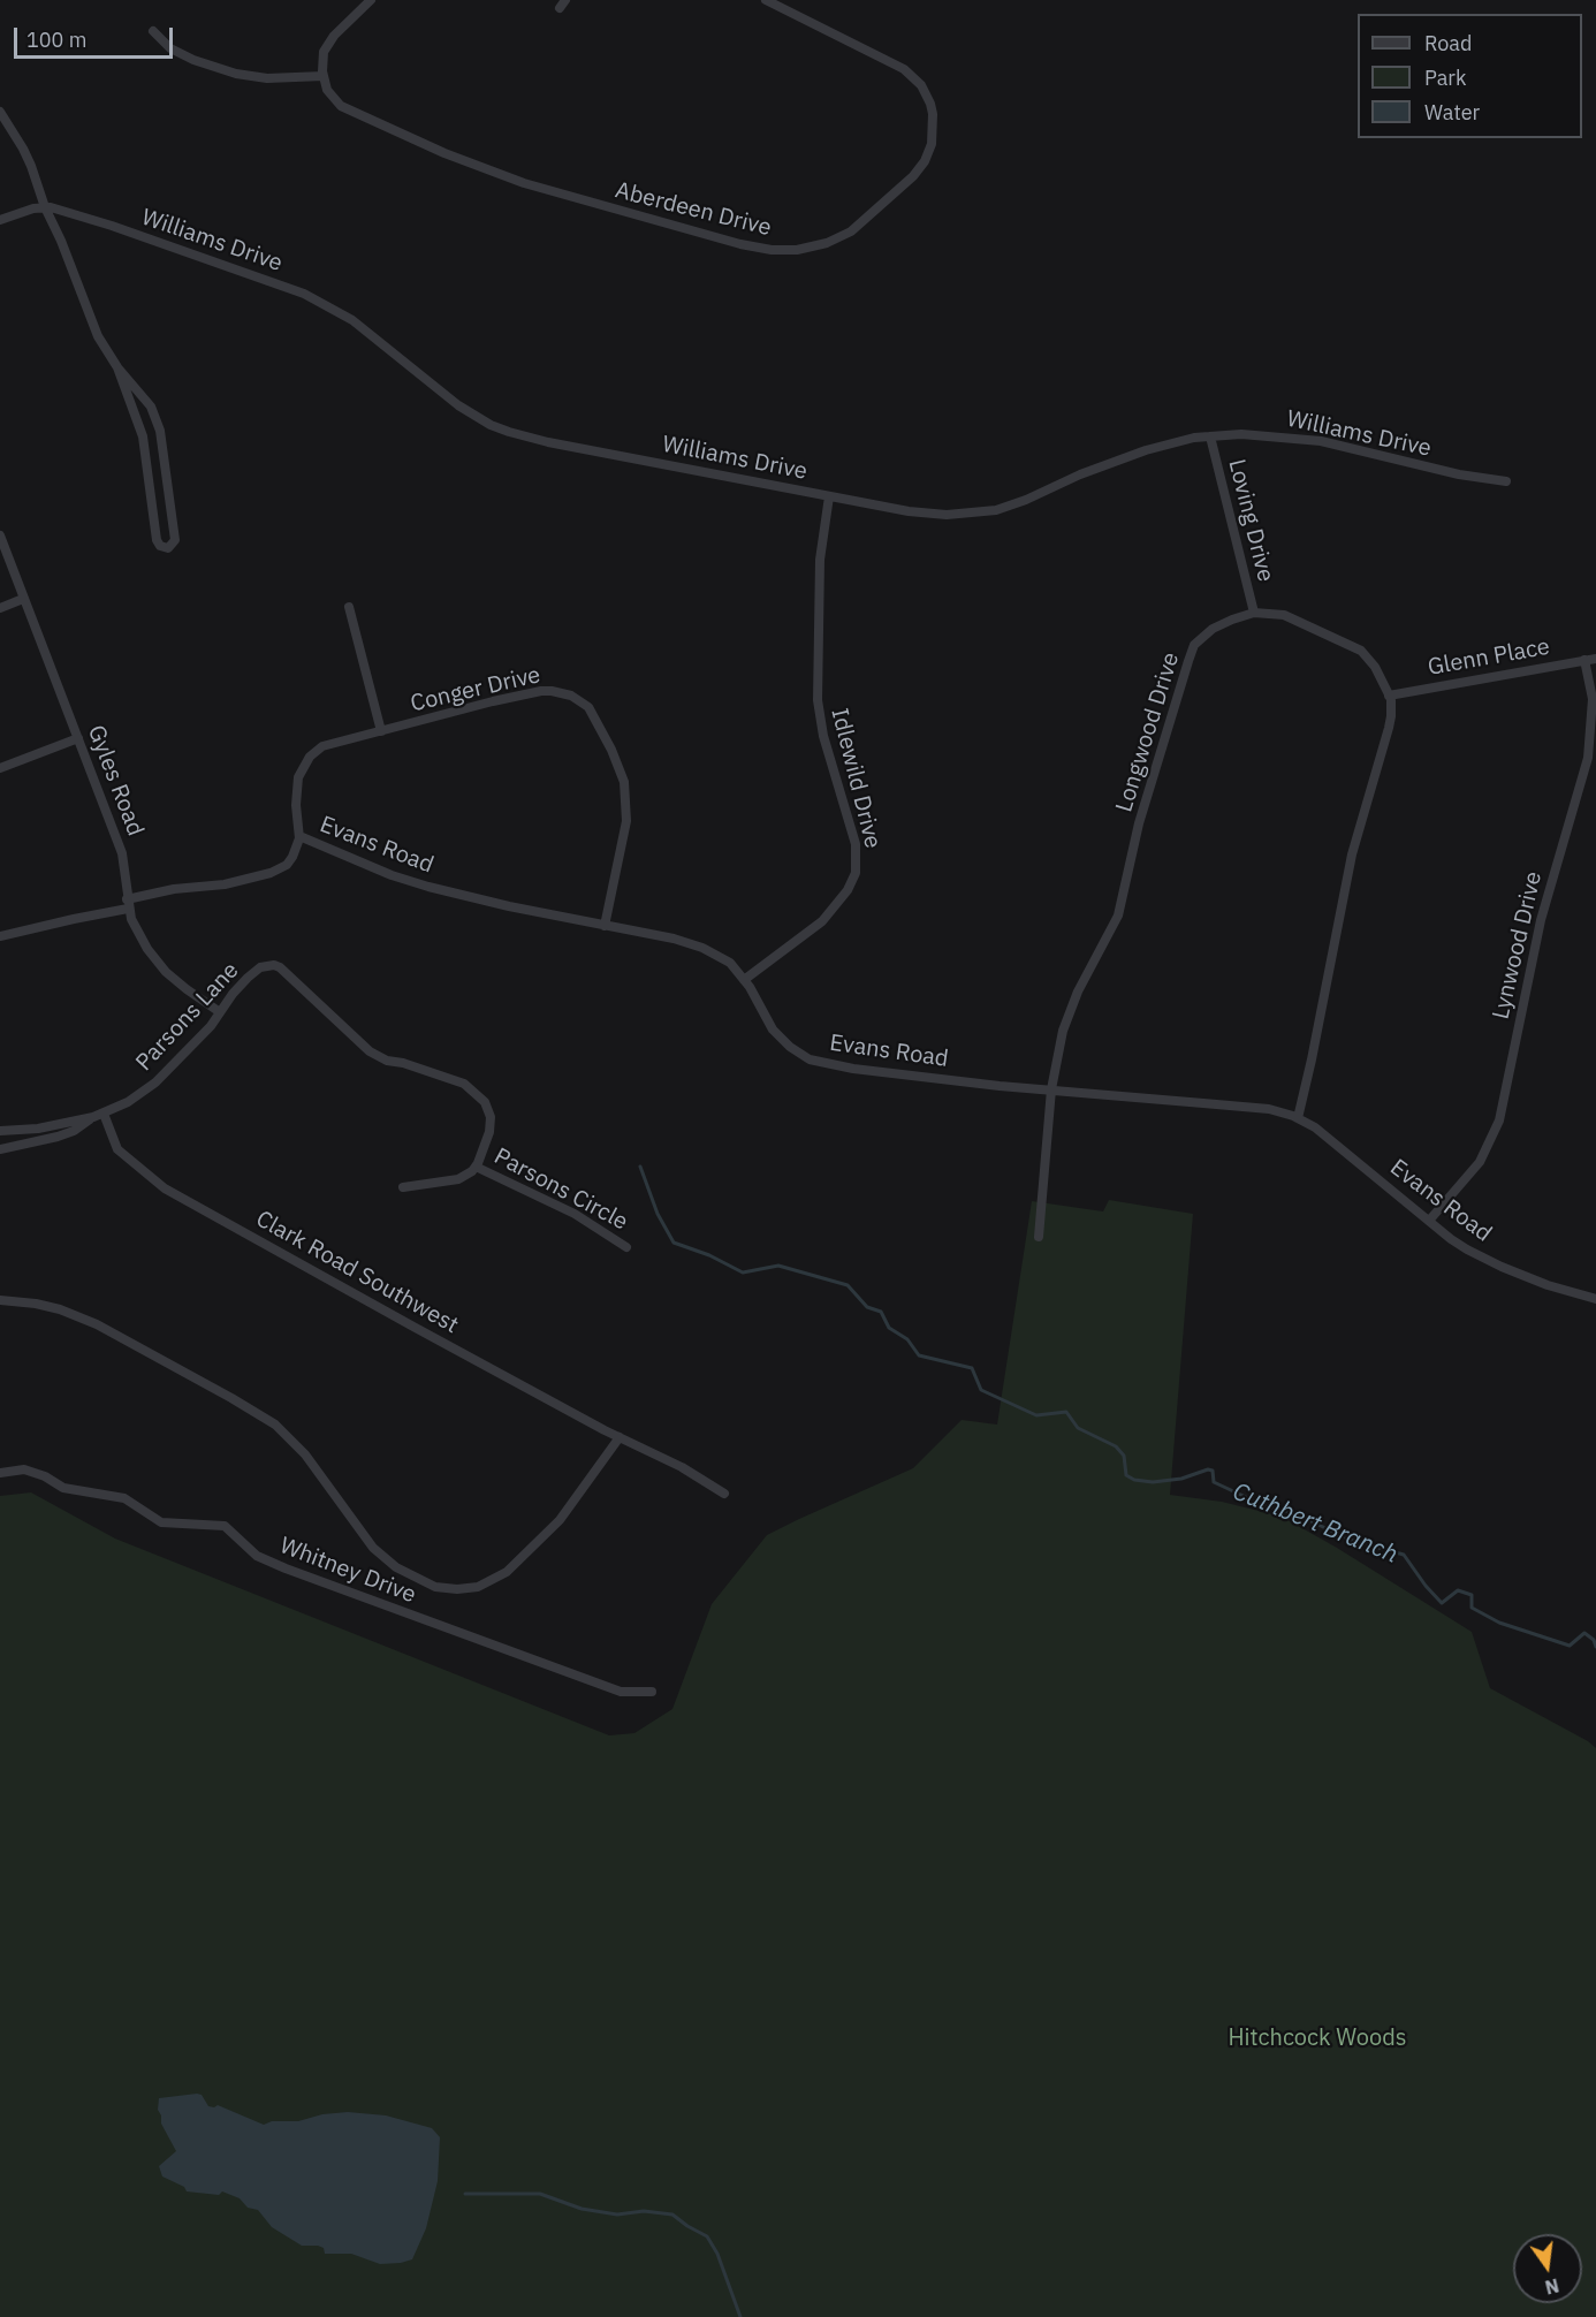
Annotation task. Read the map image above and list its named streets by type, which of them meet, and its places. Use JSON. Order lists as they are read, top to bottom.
{
  "streets": {
    "street": [
      "Aberdeen Drive",
      "Williams Drive",
      "Loving Drive",
      "Glenn Place",
      "Conger Drive",
      "Longwood Drive",
      "Idlewild Drive",
      "Gyles Road",
      "Evans Road",
      "Lynwood Drive",
      "Parsons Lane",
      "Parsons Circle",
      "Clark Road Southwest",
      "Whitney Drive"
    ]
  },
  "crossings": [
    ["Williams Drive", "Loving Drive"],
    ["Williams Drive", "Idlewild Drive"],
    ["Loving Drive", "Longwood Drive"],
    ["Glenn Place", "Longwood Drive"],
    ["Glenn Place", "Lynwood Drive"],
    ["Conger Drive", "Evans Road"],
    ["Longwood Drive", "Evans Road"],
    ["Idlewild Drive", "Evans Road"],
    ["Gyles Road", "Evans Road"],
    ["Gyles Road", "Parsons Lane"],
    ["Evans Road", "Lynwood Drive"],
    ["Parsons Lane", "Parsons Circle"],
    ["Parsons Lane", "Clark Road Southwest"]
  ],
  "water": ["Cuthbert Branch"],
  "parks": ["Hitchcock Woods"],
  "legend": ["Road", "Park", "Water"],
  "scale_bar": "100 m",
  "north": "bottom"
}
